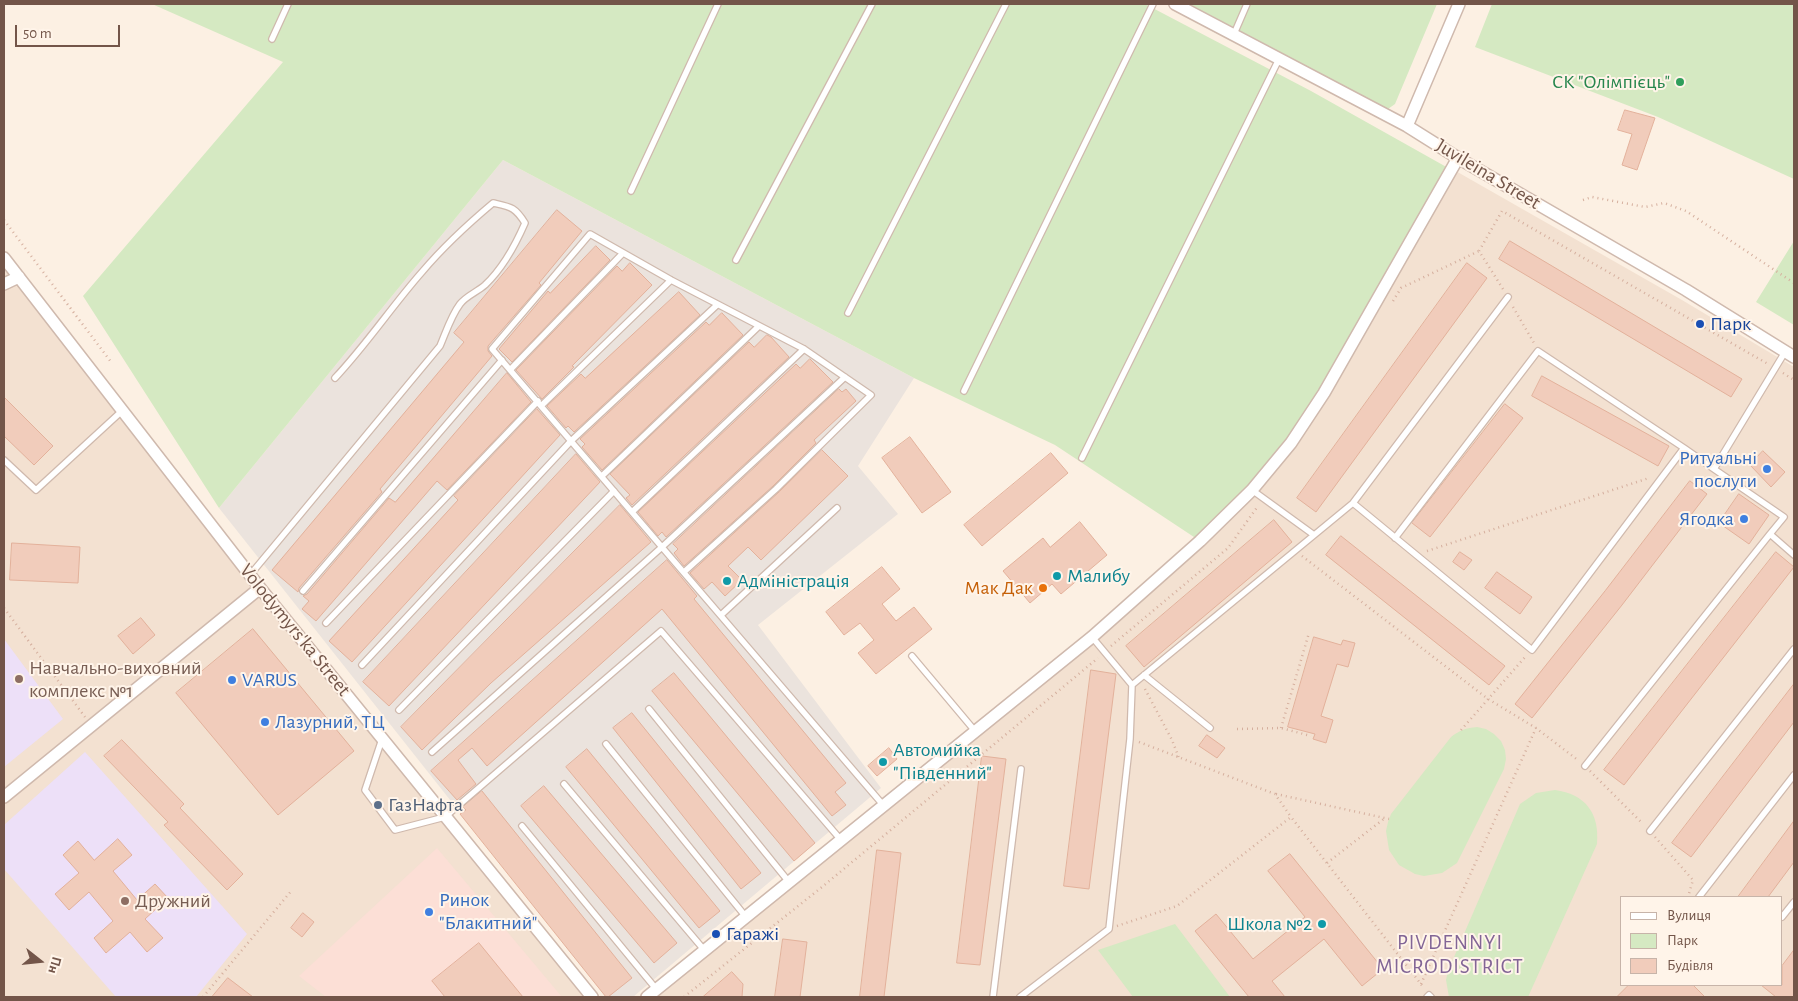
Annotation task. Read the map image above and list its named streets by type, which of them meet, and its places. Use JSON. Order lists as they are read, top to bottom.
{
  "streets": {
    "street": ["Juvileina Street", "Volodymyrs'ka Street"]
  },
  "districts": ["PIVDENNYI MICRODISTRICT"],
  "places": [
    "СК \"Олімпієць\"",
    "Парк",
    "Ритуальні послуги",
    "Ягодка",
    "Малибу",
    "Адміністрація",
    "Мак Дак",
    "Навчально-виховний комплекс №1",
    "VARUS",
    "Лазурний, ТЦ",
    "Автомийка \"Південний\"",
    "ГазНафта",
    "Дружний",
    "Ринок \"Блакитний\"",
    "Школа №2",
    "Гаражі"
  ],
  "legend": ["Вулиця", "Парк", "Будівля"],
  "scale_bar": "50 m",
  "north": "right"
}
